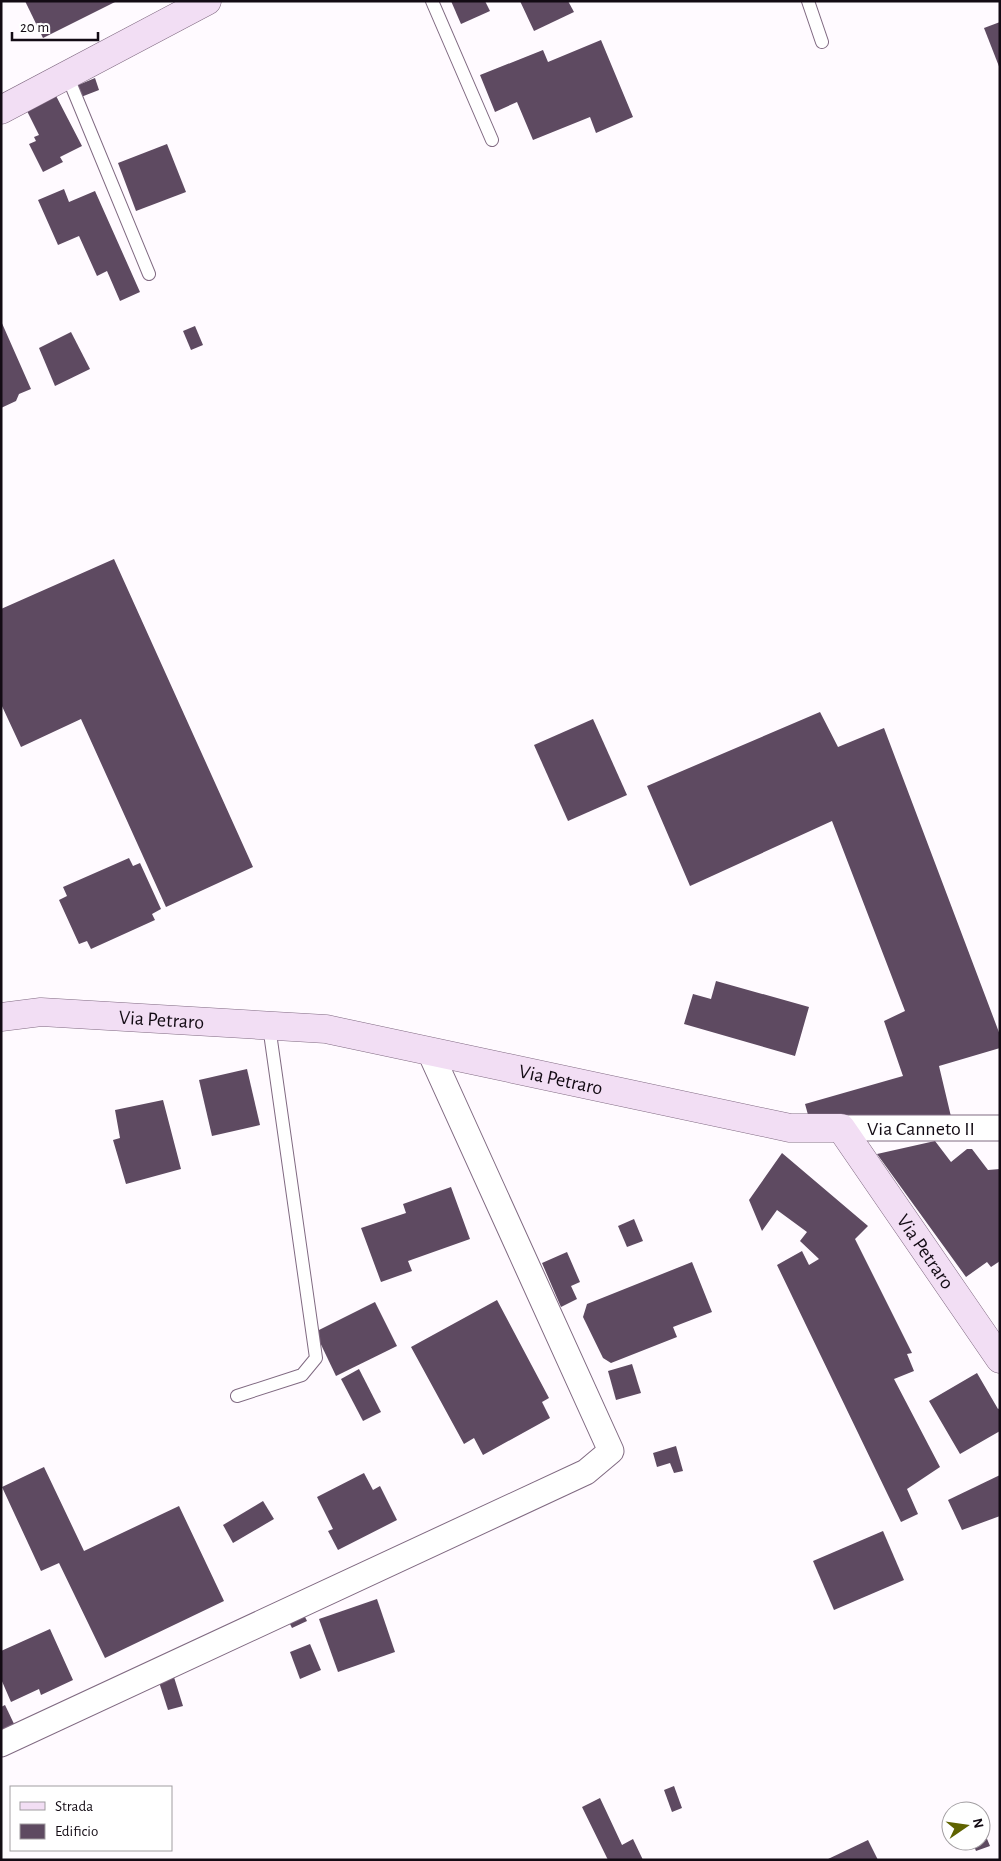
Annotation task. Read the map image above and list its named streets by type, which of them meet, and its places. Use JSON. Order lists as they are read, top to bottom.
{
  "streets": {
    "street": ["Via Petraro", "Via Canneto II"]
  },
  "crossings": [
    ["Via Petraro", "Via Canneto II"]
  ],
  "legend": ["Strada", "Edificio"],
  "scale_bar": "20 m",
  "north": "right"
}
